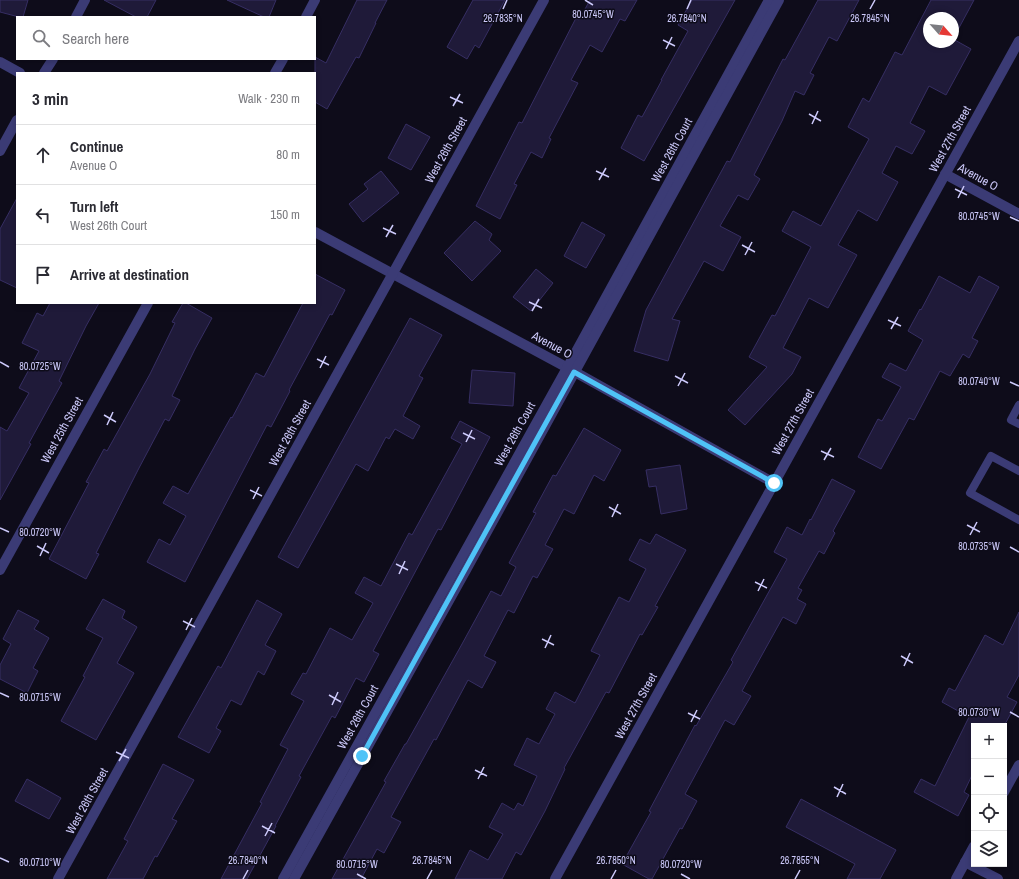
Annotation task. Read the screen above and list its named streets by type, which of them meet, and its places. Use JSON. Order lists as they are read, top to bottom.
{
  "streets": {
    "street": [
      "West 27th Street",
      "West 26th Street",
      "West 26th Court",
      "Avenue O",
      "West 25th Street"
    ]
  },
  "crossings": [
    ["West 27th Street", "Avenue O"],
    ["West 26th Street", "Avenue O"],
    ["West 26th Court", "Avenue O"]
  ],
  "north": "bottom right",
  "page": {
    "search": "Search here",
    "heading": ["3 min", "Walk · 230 m"],
    "list": [
      ["Continue", "Avenue O", "80 m"],
      ["Turn left", "West 26th Court", "150 m"],
      "Arrive at destination"
    ],
    "map_buttons": ["+", "−"]
  },
  "coordinates": [
    "80.0745°W",
    "26.7835°N",
    "26.7840°N",
    "26.7845°N",
    "80.0725°W",
    "80.0740°W",
    "80.0720°W",
    "80.0735°W",
    "80.0715°W",
    "80.0730°W",
    "26.7850°N",
    "26.7855°N",
    "80.0710°W"
  ]
}
